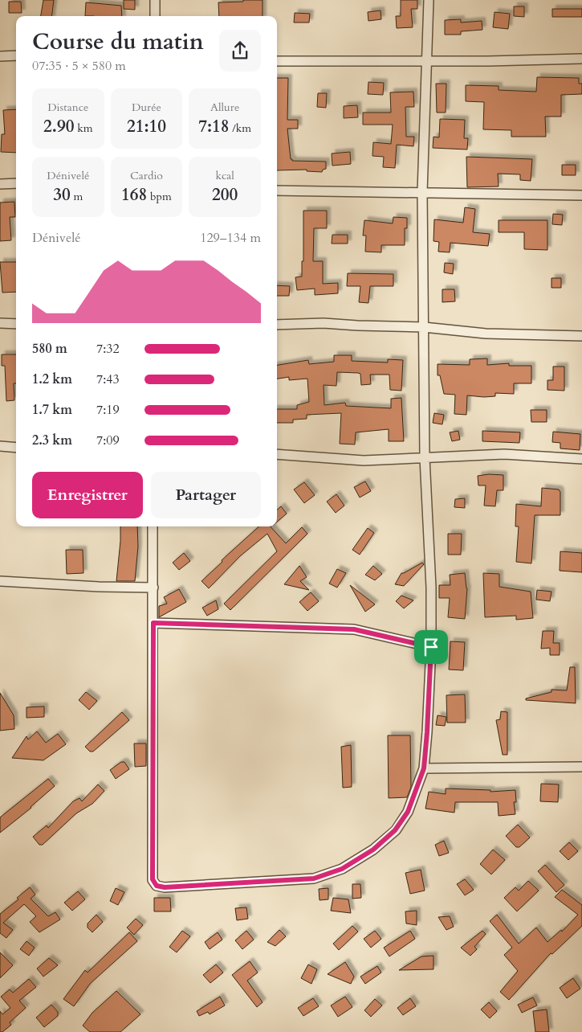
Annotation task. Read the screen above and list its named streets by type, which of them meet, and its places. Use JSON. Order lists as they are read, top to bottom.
{
  "page": {
    "heading": ["Course du matin", "07:35 · 5 × 580 m"],
    "stats": [
      ["Distance", "2.90 km"],
      ["Durée", "21:10"],
      ["Allure", "7:18 /km"],
      ["Dénivelé", "30 m"],
      ["Cardio", "168 bpm"],
      ["kcal", "200"]
    ],
    "chart": ["Dénivelé", "129–134 m"],
    "list": [
      {
        "name": "580 m",
        "note": "7:32"
      },
      {
        "name": "1.2 km",
        "note": "7:43"
      },
      {
        "name": "1.7 km",
        "note": "7:19"
      },
      {
        "name": "2.3 km",
        "note": "7:09"
      }
    ],
    "buttons": ["Enregistrer", "Partager"]
  }
}
